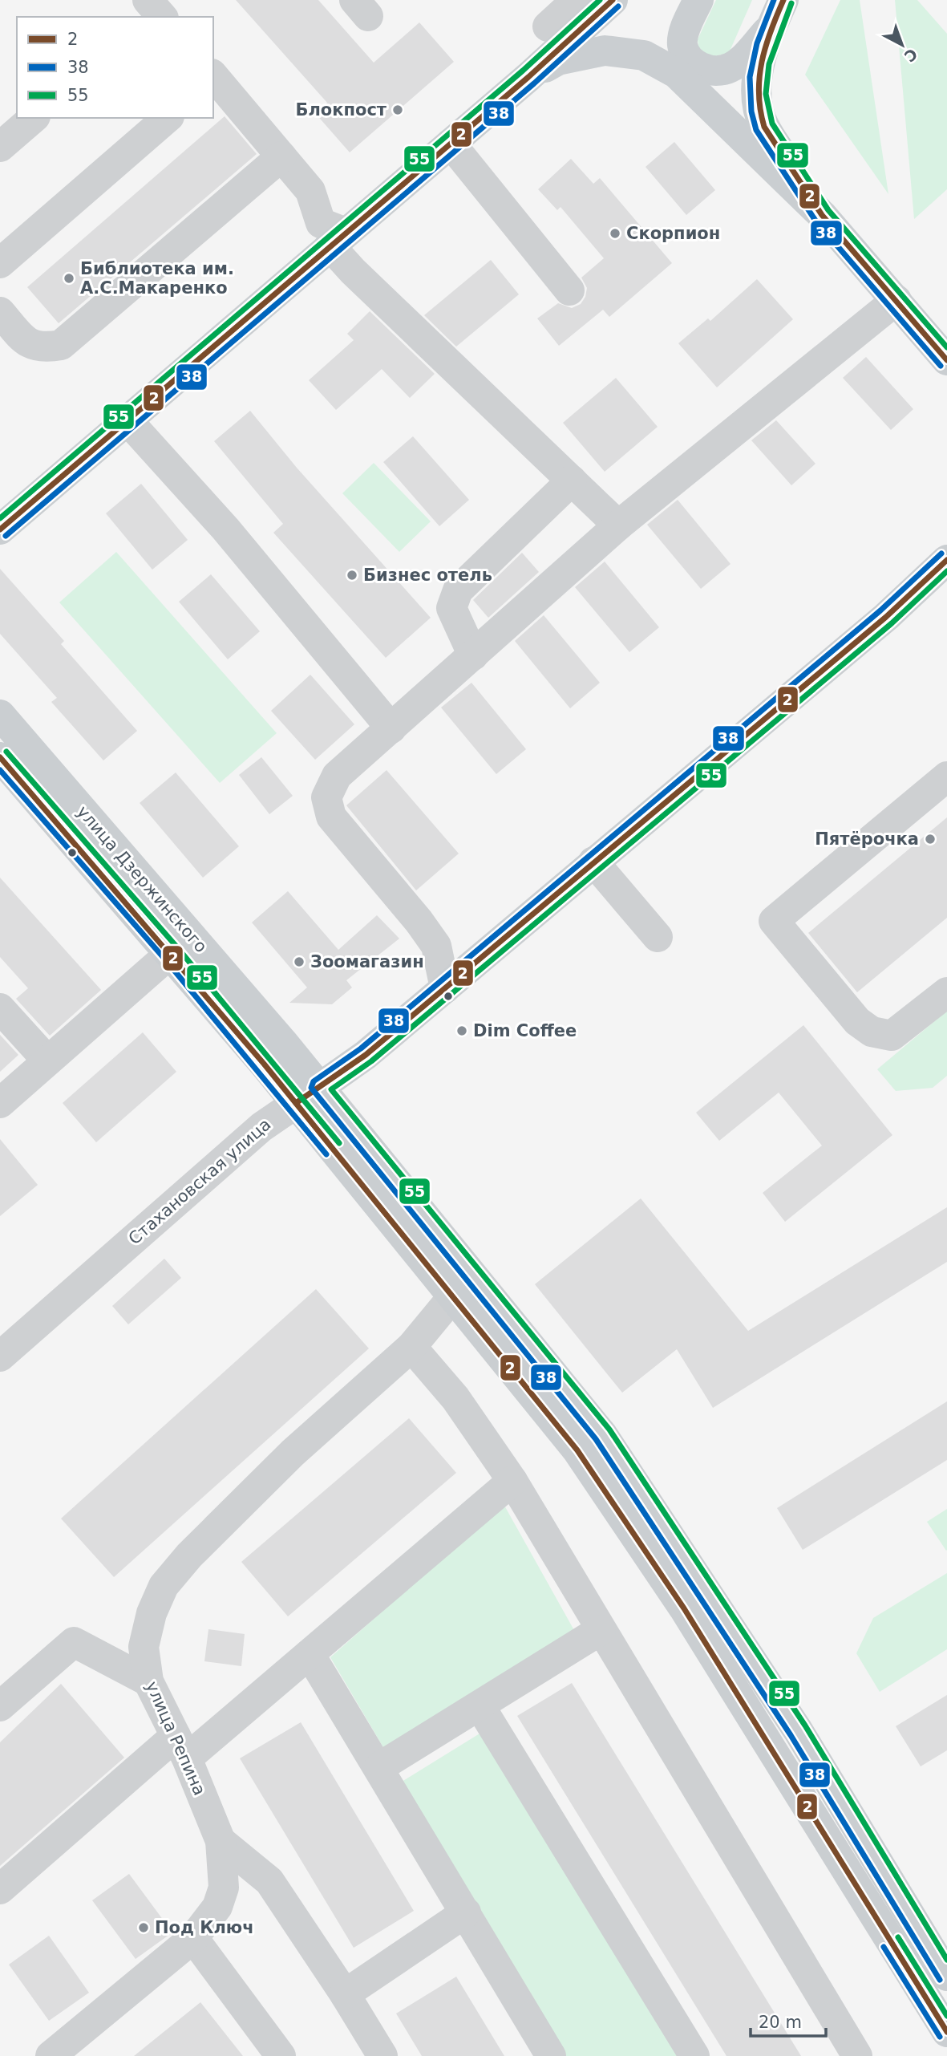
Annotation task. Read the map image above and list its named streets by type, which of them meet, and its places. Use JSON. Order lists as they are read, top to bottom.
{
  "streets": {
    "main road": ["улица Дзержинского", "Стахановская улица"],
    "street": ["улица Репина"]
  },
  "crossings": [
    ["улица Дзержинского", "Стахановская улица"],
    ["улица Дзержинского", "улица Репина"]
  ],
  "places": [
    "Блокпост",
    "Скорпион",
    "Библиотека им. А.С.Макаренко",
    "Бизнес отель",
    "Пятёрочка",
    "Зоомагазин",
    "Dim Coffee",
    "Под Ключ"
  ],
  "lines": ["transit line 2", "transit line 38", "transit line 55"],
  "legend": ["2", "38", "55"],
  "scale_bar": "20 m",
  "north": "bottom right"
}
